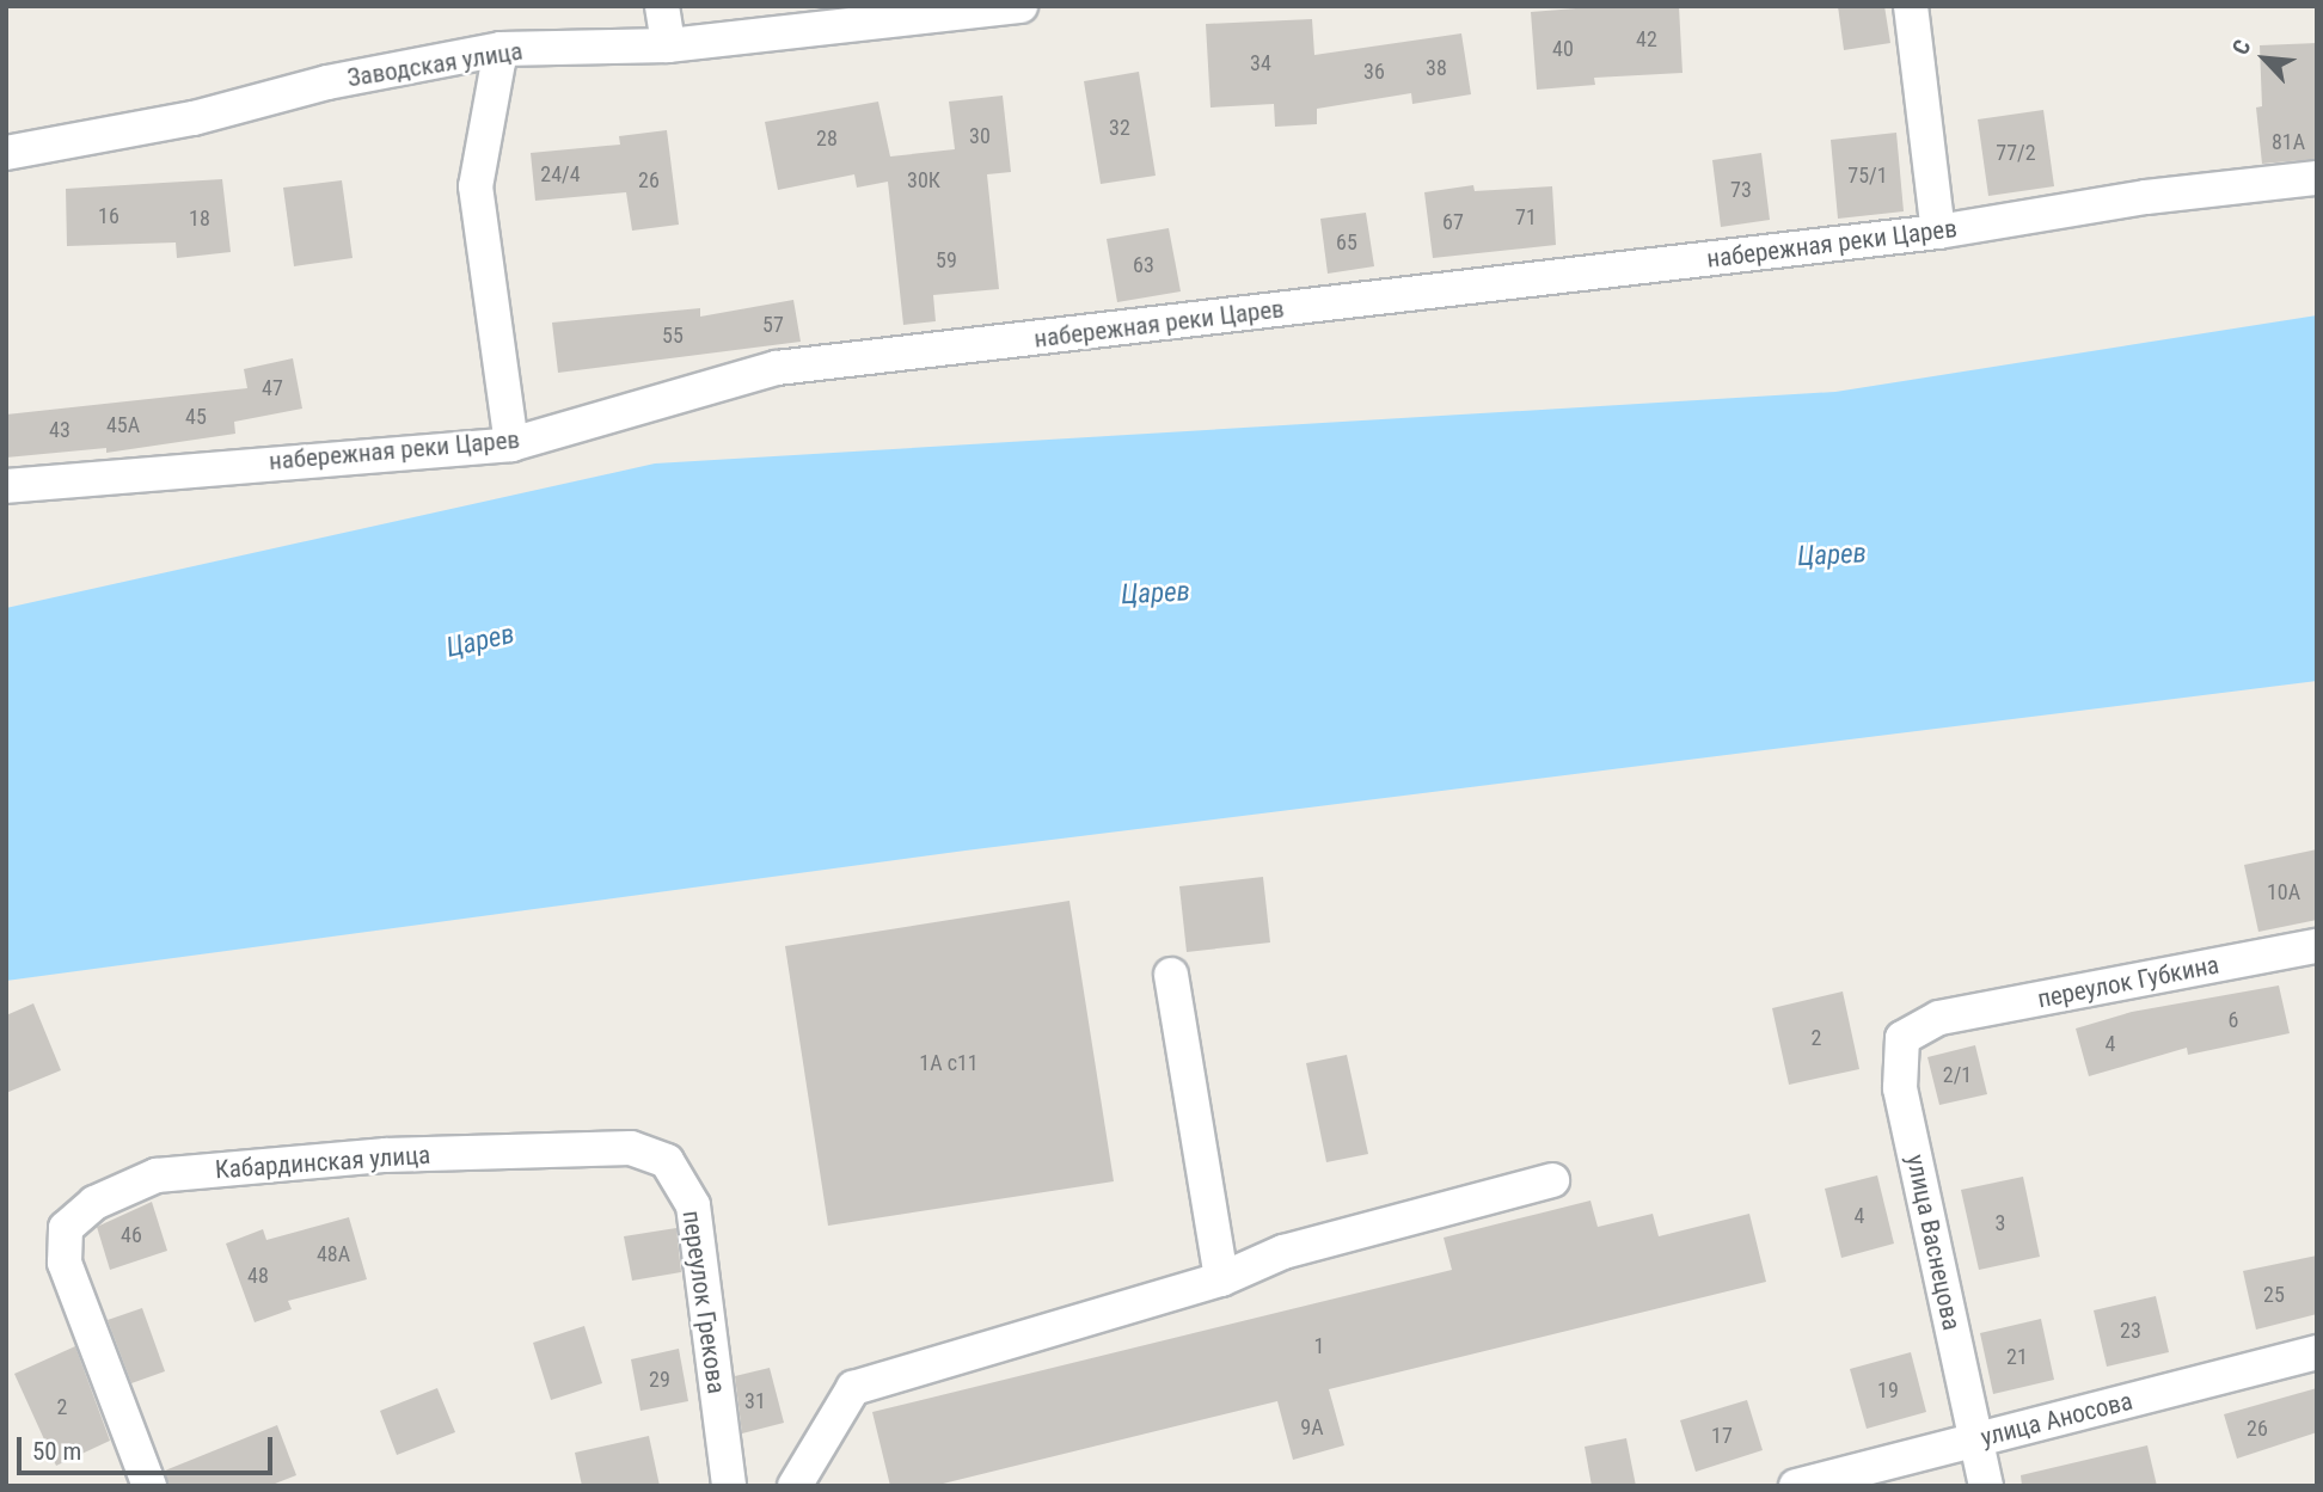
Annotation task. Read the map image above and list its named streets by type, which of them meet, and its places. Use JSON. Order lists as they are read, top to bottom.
{
  "streets": {
    "street": [
      "Заводская улица",
      "набережная реки Царев",
      "переулок Губкина",
      "Кабардинская улица",
      "улица Васнецова",
      "переулок Грекова",
      "улица Аносова"
    ]
  },
  "crossings": [
    ["переулок Губкина", "улица Васнецова"],
    ["Кабардинская улица", "переулок Грекова"],
    ["улица Васнецова", "улица Аносова"]
  ],
  "water": ["Царев"],
  "house_numbers": [
    "42",
    "40",
    "34",
    "38",
    "36",
    "32",
    "30",
    "28",
    "81А",
    "77/2",
    "24/4",
    "75/1",
    "26",
    "30К",
    "73",
    "16",
    "71",
    "18",
    "67",
    "65",
    "59",
    "63",
    "57",
    "55",
    "47",
    "45",
    "45А",
    "43",
    "10А",
    "6",
    "2",
    "4",
    "1А с11",
    "2/1",
    "4",
    "3",
    "46",
    "48А",
    "48",
    "25",
    "23",
    "1",
    "21",
    "29",
    "19",
    "31",
    "2",
    "9А",
    "26",
    "17"
  ],
  "scale_bar": "50 m",
  "north": "top left"
}
